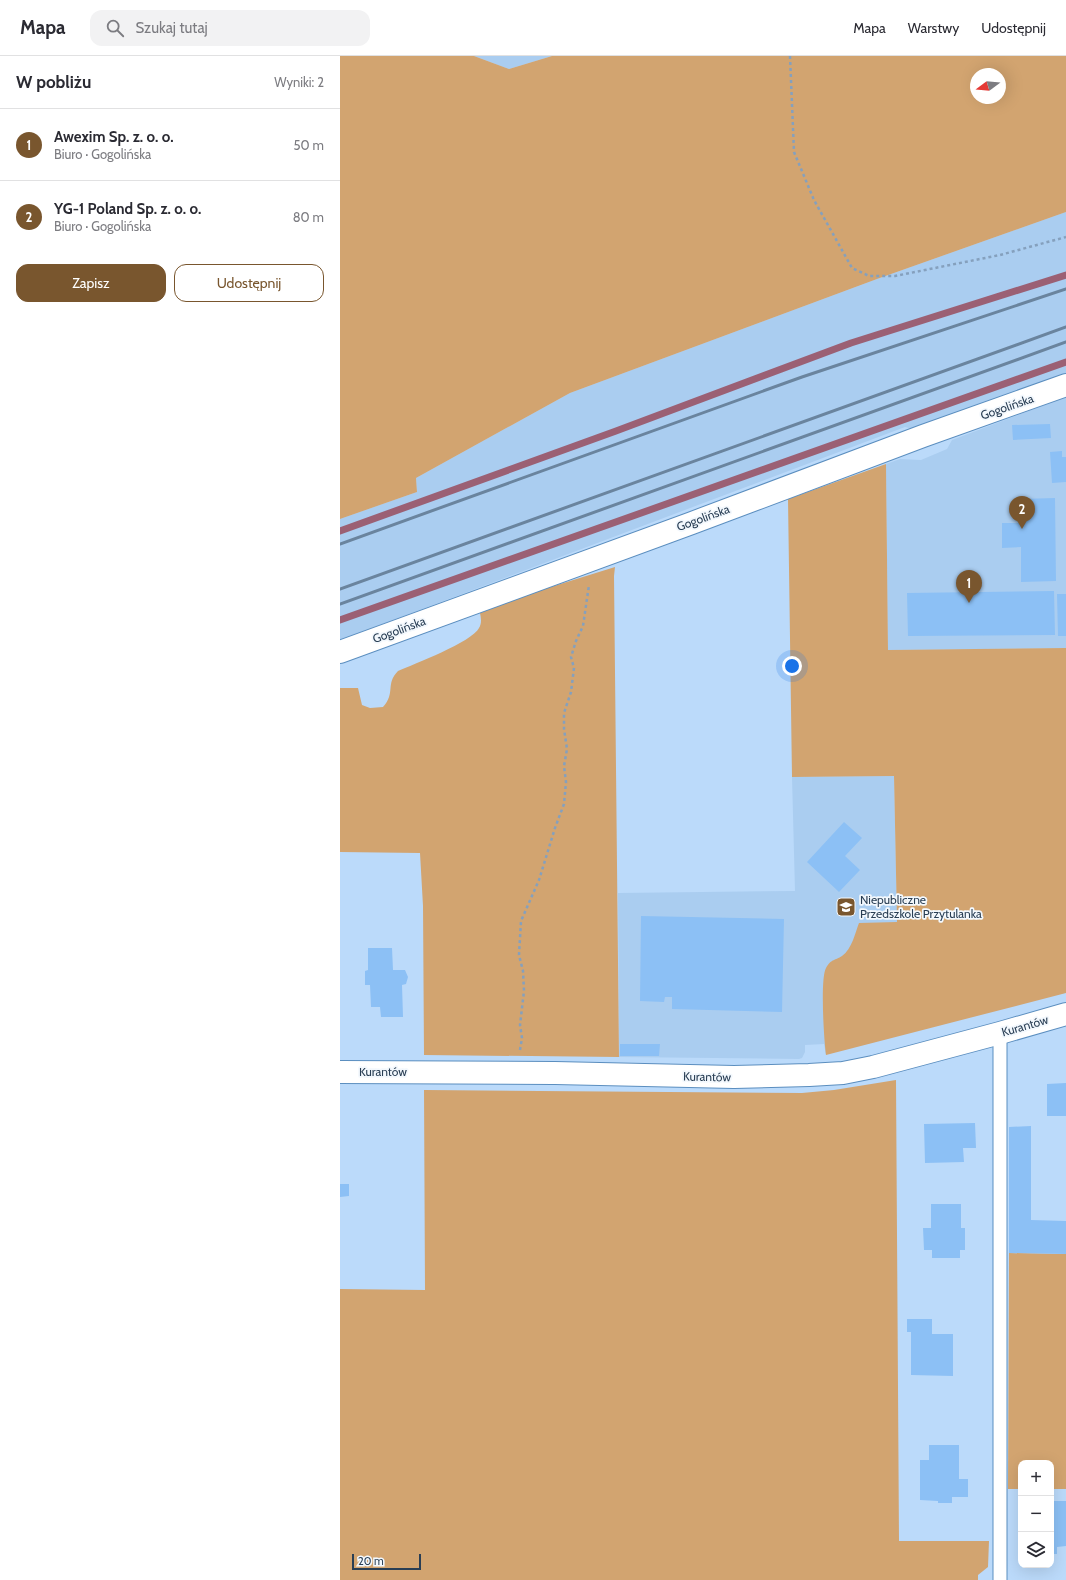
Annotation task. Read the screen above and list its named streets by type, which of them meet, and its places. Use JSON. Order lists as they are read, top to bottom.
{
  "streets": {
    "street": ["Gogolińska", "Kurantów"]
  },
  "places": {
    "school or university": ["Niepubliczne Przedszkole Przytulanka"]
  },
  "scale_bar": "20 m",
  "north": "left",
  "page": {
    "header": "Mapa",
    "search": "Szukaj tutaj",
    "nav": ["Mapa", "Warstwy", "Udostępnij"],
    "heading": ["W pobliżu", "Wyniki: 2"],
    "list": [
      {
        "mark": "1",
        "name": "Awexim Sp. z. o. o.",
        "note": "Biuro · Gogolińska",
        "value": "50 m"
      },
      {
        "mark": "2",
        "name": "YG-1 Poland Sp. z. o. o.",
        "note": "Biuro · Gogolińska",
        "value": "80 m"
      }
    ],
    "buttons": ["Zapisz", "Udostępnij"],
    "pins": ["2", "1"],
    "map_buttons": ["+", "−"],
    "scale": "20 m"
  }
}
